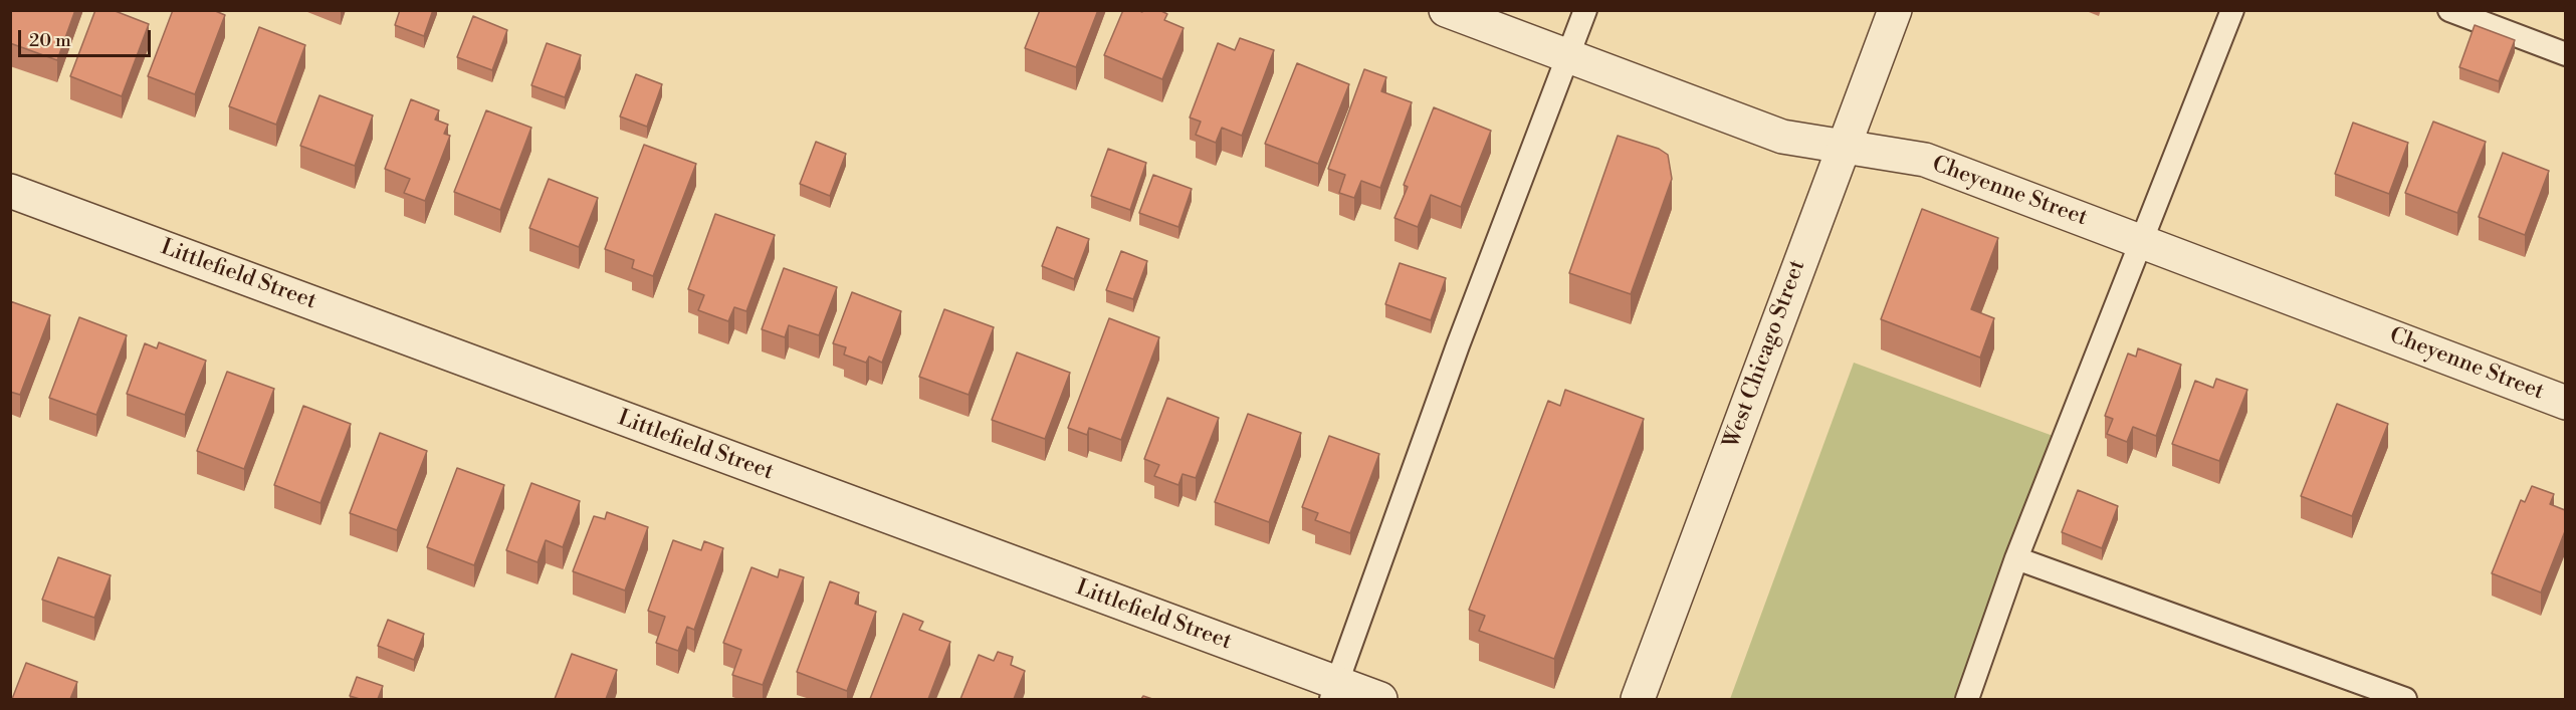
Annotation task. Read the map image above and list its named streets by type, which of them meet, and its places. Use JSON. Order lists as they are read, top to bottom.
{
  "streets": {
    "street": ["Cheyenne Street", "Littlefield Street", "West Chicago Street"]
  },
  "crossings": [
    ["Cheyenne Street", "West Chicago Street"]
  ],
  "scale_bar": "20 m"
}
